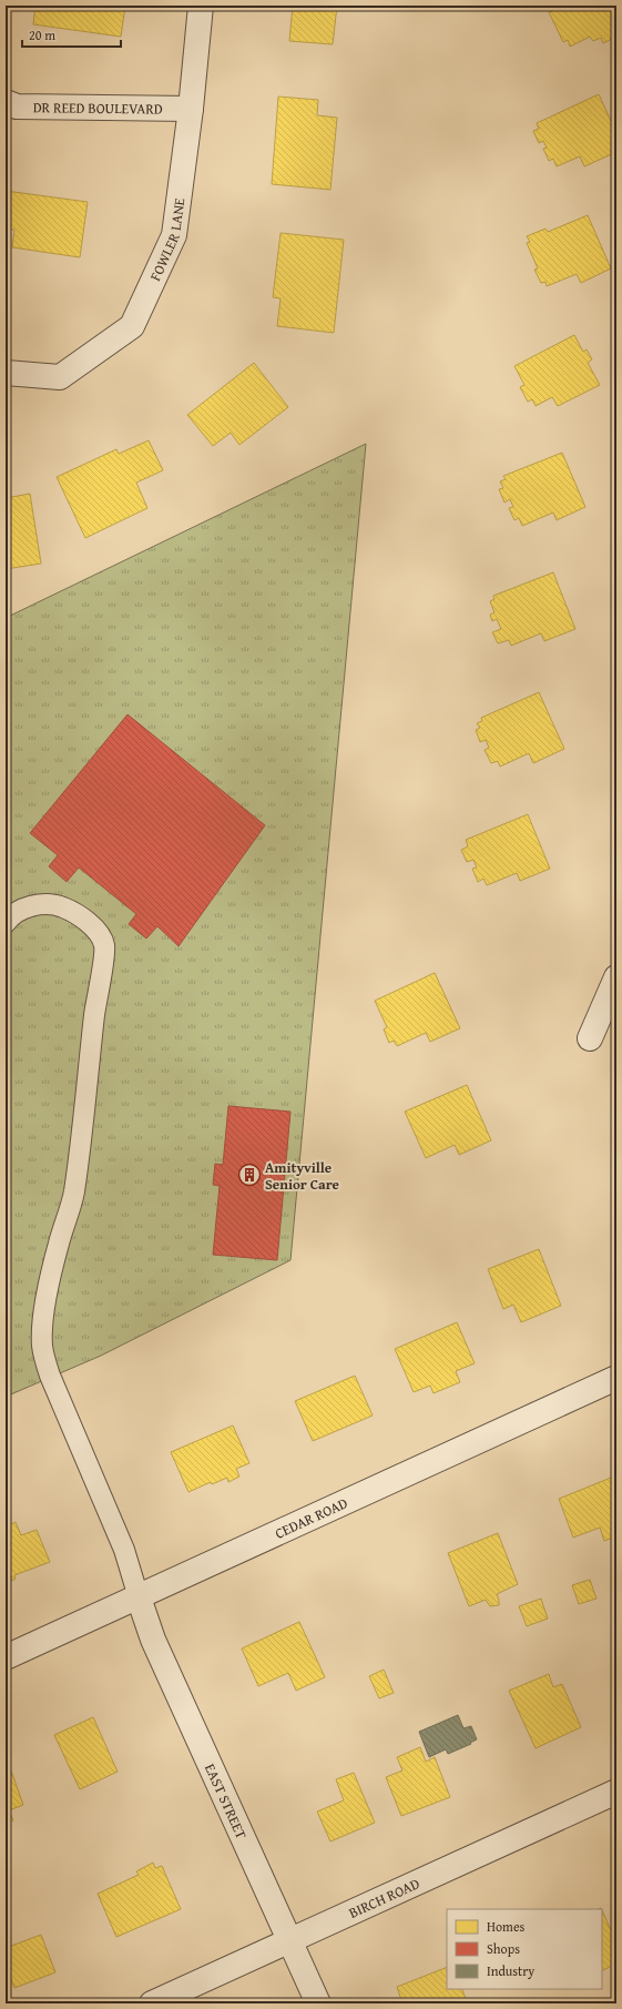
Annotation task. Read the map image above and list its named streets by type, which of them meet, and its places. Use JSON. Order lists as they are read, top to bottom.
{
  "streets": {
    "street": [
      "DR REED BOULEVARD",
      "FOWLER LANE",
      "CEDAR ROAD",
      "EAST STREET",
      "BIRCH ROAD"
    ]
  },
  "crossings": [
    ["DR REED BOULEVARD", "FOWLER LANE"],
    ["CEDAR ROAD", "EAST STREET"],
    ["EAST STREET", "BIRCH ROAD"]
  ],
  "places": {
    "building": ["Amityville Senior Care"]
  },
  "legend": ["Homes", "Shops", "Industry"],
  "scale_bar": "20 m"
}
